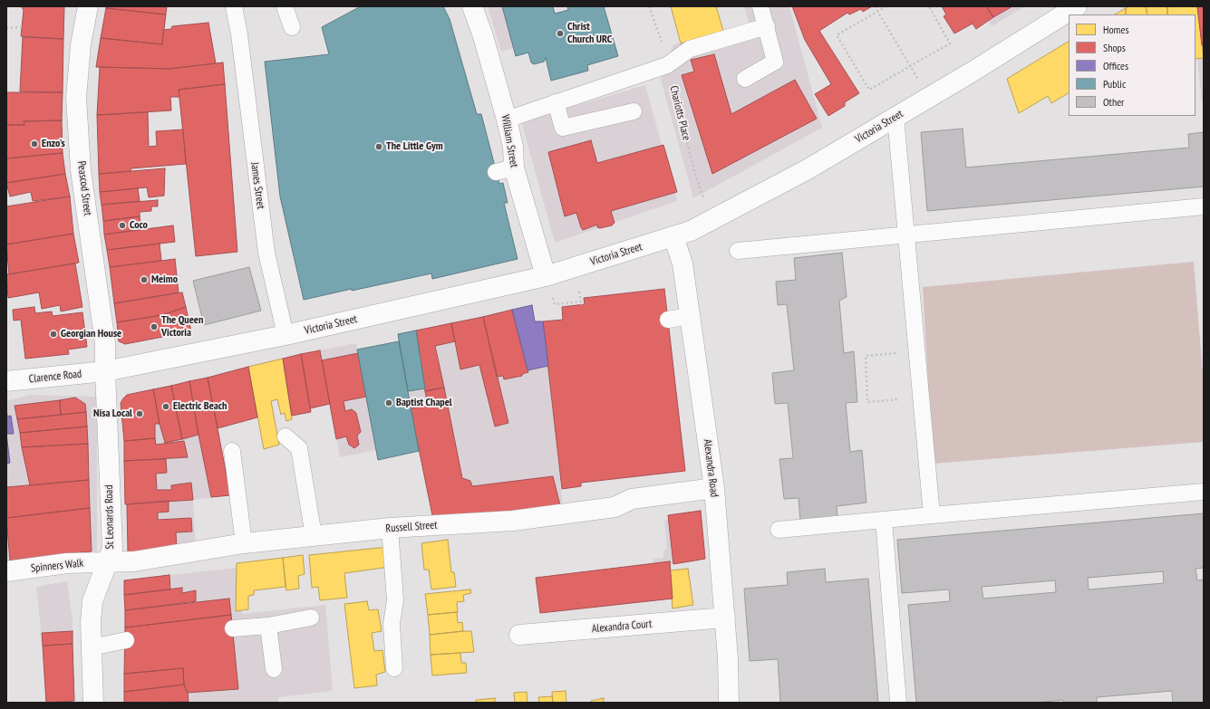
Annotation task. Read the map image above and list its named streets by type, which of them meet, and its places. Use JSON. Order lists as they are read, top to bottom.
{
  "streets": {
    "street": [
      "Victoria Street",
      "William Street",
      "Peascod Street",
      "Clarence Road",
      "Alexandra Road",
      "St Leonards Road",
      "Russell Street",
      "Spinners Walk",
      "Alexandra Court"
    ],
    "lane": ["James Street"],
    "path": ["Chariotts Place"]
  },
  "crossings": [
    ["Chariotts Place", "Victoria Street"],
    ["Victoria Street", "William Street"],
    ["Victoria Street", "James Street"],
    ["Victoria Street", "Peascod Street"],
    ["Victoria Street", "Clarence Road"],
    ["Victoria Street", "Alexandra Road"],
    ["Victoria Street", "St Leonards Road"],
    ["Peascod Street", "Clarence Road"],
    ["Peascod Street", "St Leonards Road"],
    ["Clarence Road", "St Leonards Road"],
    ["Alexandra Road", "Russell Street"],
    ["Alexandra Road", "Alexandra Court"],
    ["St Leonards Road", "Russell Street"],
    ["St Leonards Road", "Spinners Walk"],
    ["Russell Street", "Spinners Walk"]
  ],
  "places": [
    "Christ Church URC",
    "Enzo's",
    "The Little Gym",
    "Coco",
    "Meimo",
    "The Queen Victoria",
    "Georgian House",
    "Baptist Chapel",
    "Electric Beach",
    "Nisa Local"
  ],
  "legend": [
    "Homes",
    "Shops",
    "Offices",
    "Public",
    "Other"
  ]
}
